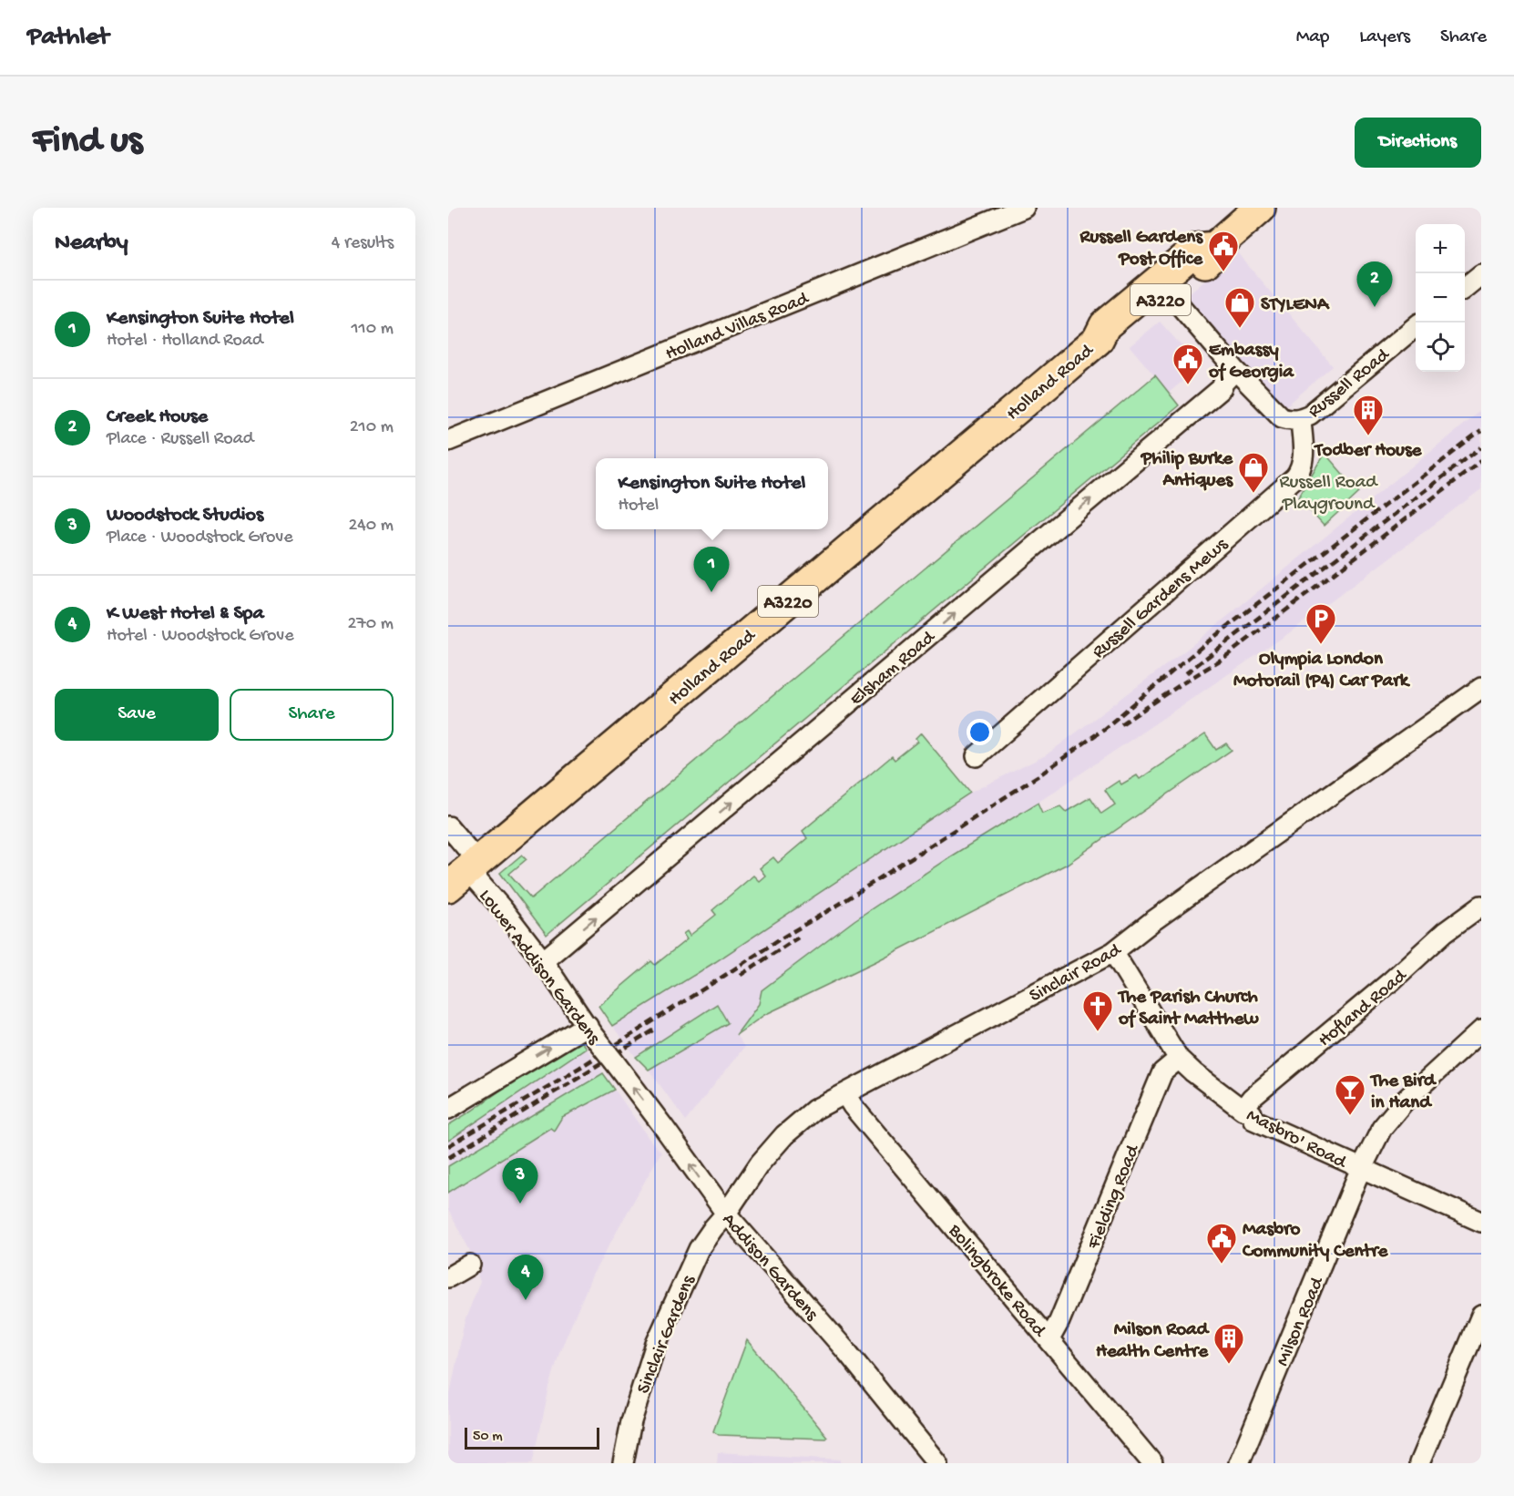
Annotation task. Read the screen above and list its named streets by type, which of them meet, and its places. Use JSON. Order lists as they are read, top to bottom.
{
  "streets": {
    "highway": ["A3220", "Holland Road"],
    "street": [
      "Holland Villas Road",
      "Russell Road",
      "Russell Gardens Mews",
      "Elsham Road",
      "Lower Addison Gardens",
      "Sinclair Road",
      "Hofland Road",
      "Masbro' Road",
      "Fielding Road",
      "Addison Gardens",
      "Bolingbroke Road",
      "Milson Road",
      "Sinclair Gardens"
    ]
  },
  "crossings": [
    ["Holland Road", "Lower Addison Gardens"],
    ["Russell Road", "Russell Gardens Mews"],
    ["Elsham Road", "Lower Addison Gardens"],
    ["Lower Addison Gardens", "Addison Gardens"],
    ["Sinclair Road", "Masbro' Road"],
    ["Sinclair Road", "Addison Gardens"],
    ["Sinclair Road", "Bolingbroke Road"],
    ["Sinclair Road", "Sinclair Gardens"],
    ["Hofland Road", "Masbro' Road"],
    ["Masbro' Road", "Fielding Road"],
    ["Masbro' Road", "Milson Road"],
    ["Fielding Road", "Bolingbroke Road"],
    ["Addison Gardens", "Sinclair Gardens"]
  ],
  "one_way": ["Elsham Road", "Addison Gardens"],
  "parks": ["Russell Road Playground"],
  "places": {
    "public building": ["Russell Gardens Post Office", "Embassy of Georgia", "Masbro Community Centre"],
    "shop": ["STYLENA", "Philip Burke Antiques"],
    "building": ["Todber House", "Milson Road Health Centre"],
    "parking": ["Olympia London Motorail (P4) Car Park"],
    "church": ["The Parish Church of Saint Matthew"],
    "bar": ["The Bird in Hand"]
  },
  "scale_bar": "50 m",
  "page": {
    "header": "Pathlet",
    "nav": ["Map", "Layers", "Share"],
    "buttons": [
      "Directions",
      ["Save", "Share"]
    ],
    "title": "Find us",
    "heading": ["Nearby", "4 results"],
    "map_buttons": ["+", "−"],
    "pins": [
      "2",
      "1",
      "3",
      "4"
    ],
    "list": [
      {
        "mark": "1",
        "name": "Kensington Suite Hotel",
        "note": "Hotel · Holland Road",
        "value": "110 m"
      },
      {
        "mark": "2",
        "name": "Creek House",
        "note": "Place · Russell Road",
        "value": "210 m"
      },
      {
        "mark": "3",
        "name": "Woodstock Studios",
        "note": "Place · Woodstock Grove",
        "value": "240 m"
      },
      {
        "mark": "4",
        "name": "K West Hotel & Spa",
        "note": "Hotel · Woodstock Grove",
        "value": "270 m"
      }
    ],
    "popup": ["Kensington Suite Hotel", "Hotel"],
    "scale": "50 m"
  }
}
